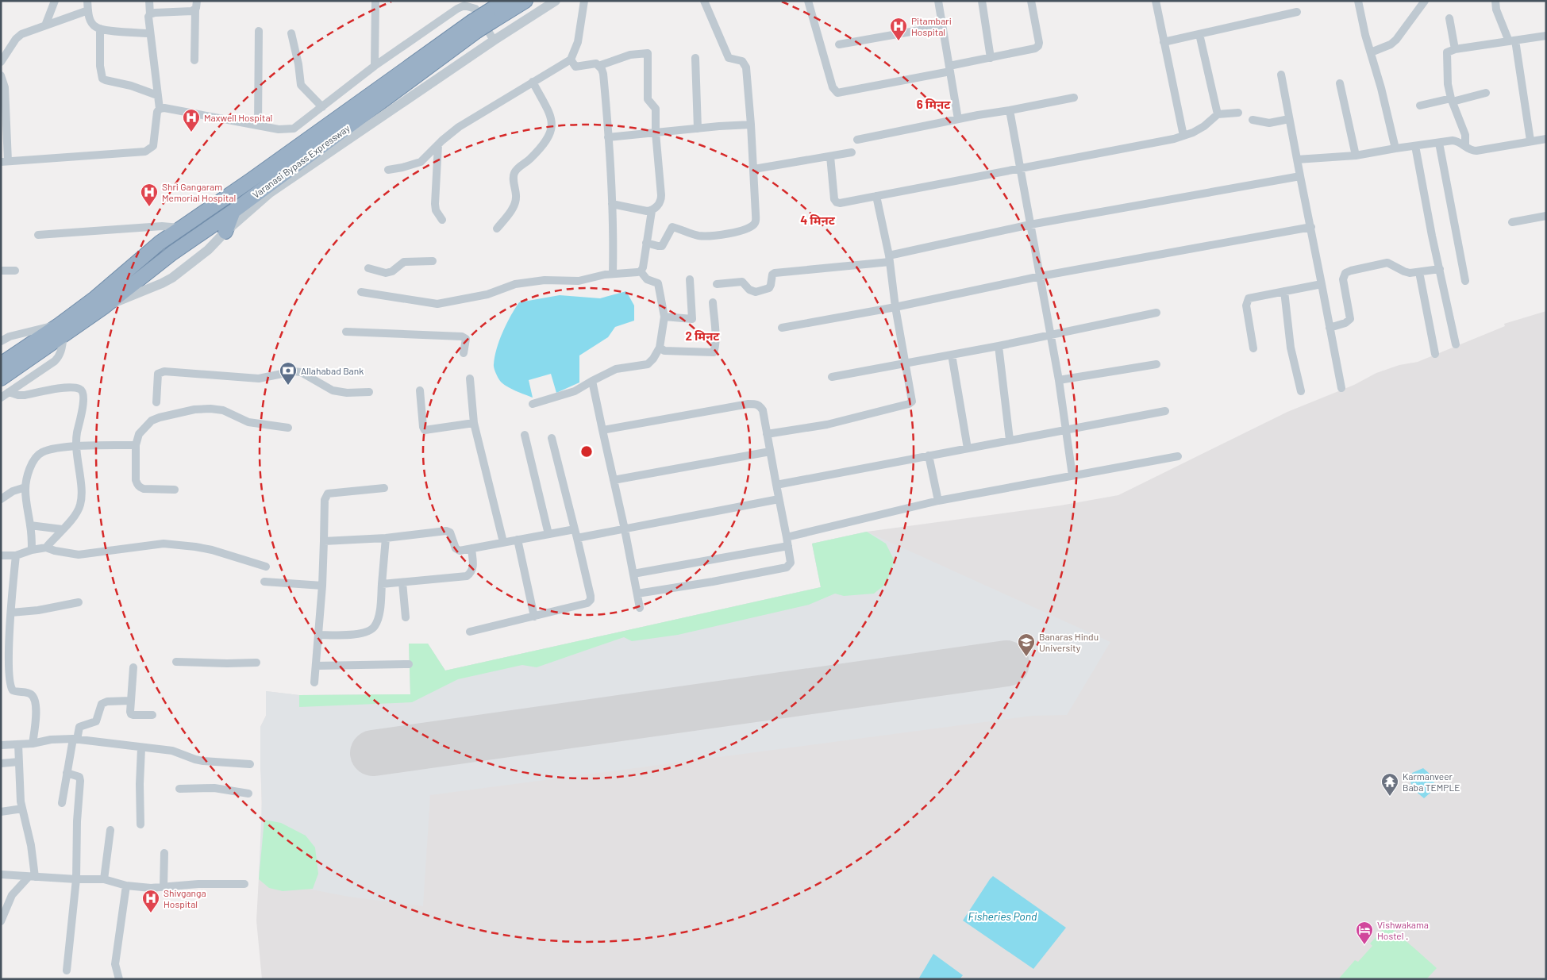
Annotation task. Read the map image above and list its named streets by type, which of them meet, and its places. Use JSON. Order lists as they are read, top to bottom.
{
  "streets": {
    "highway": ["Varanasi Bypass Expressway"]
  },
  "water": ["Fisheries Pond"],
  "places": {
    "hospital": [
      "Pitambari Hospital",
      "Maxwell Hospital",
      "Shri Gangaram Memorial Hospital",
      "Shivganga Hospital"
    ],
    "bank": ["Allahabad Bank"],
    "school or university": ["Banaras Hindu University"],
    "temple": ["Karmanveer Baba TEMPLE"],
    "hotel": ["Vishwakama Hostel ."]
  },
  "rings": ["6 मिनट", "4 मिनट", "2 मिनट"]
}
